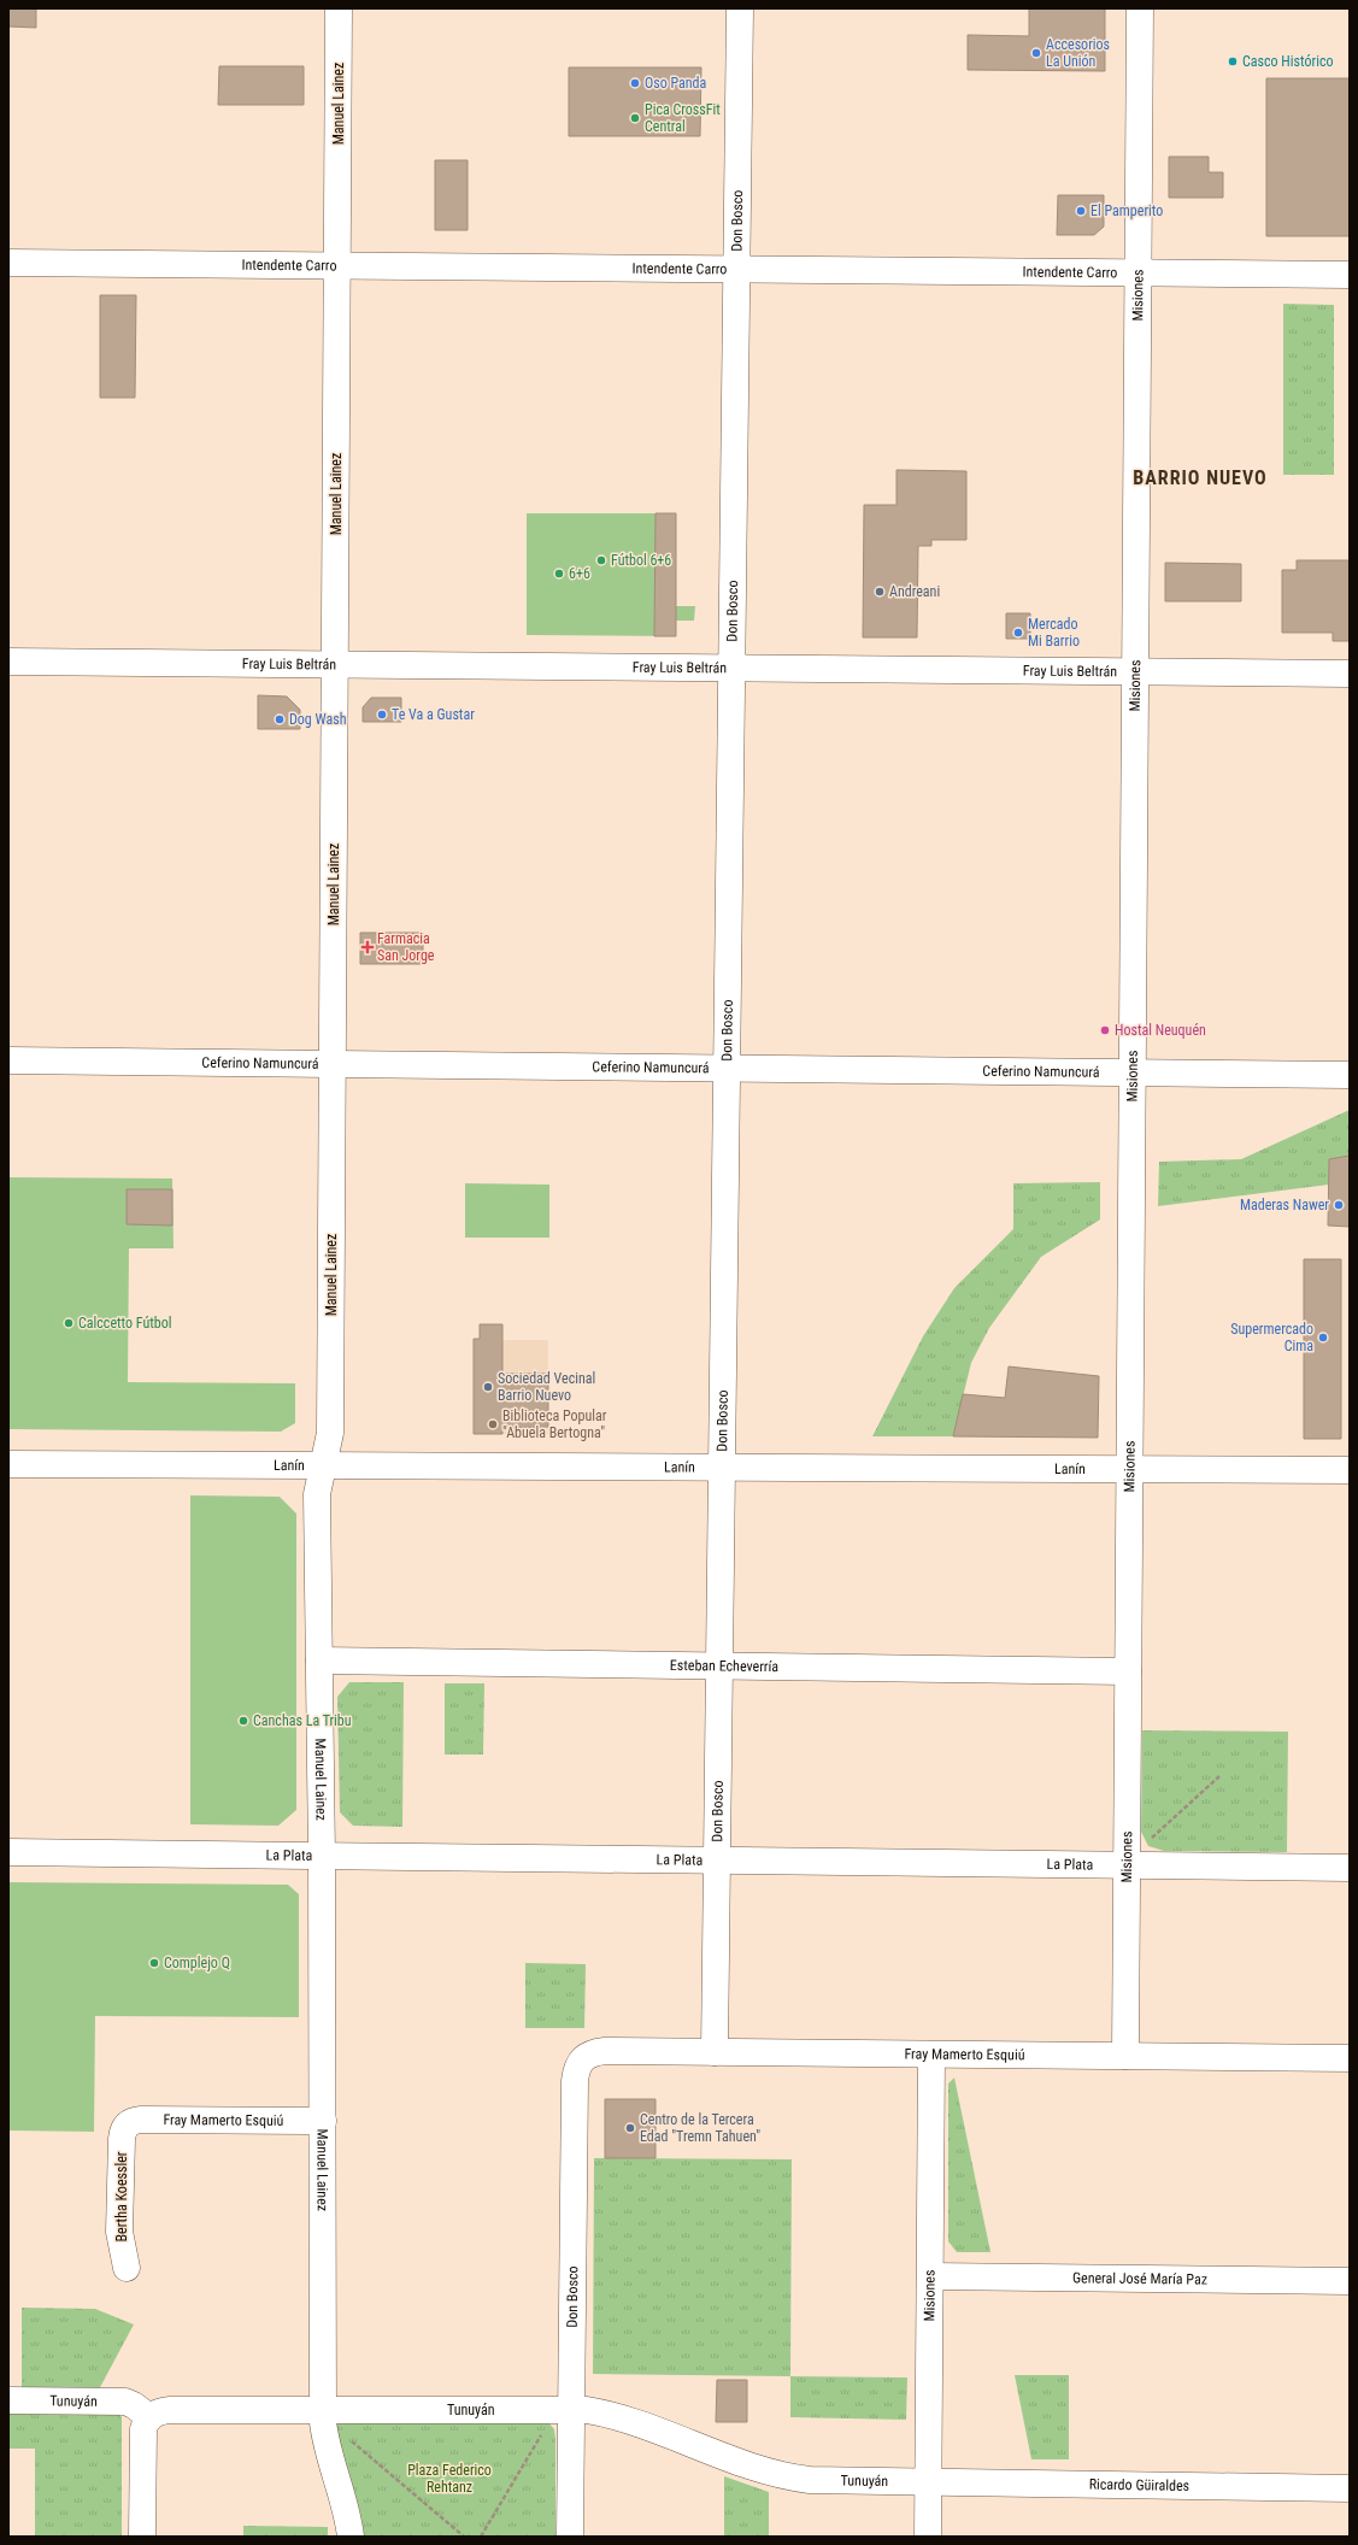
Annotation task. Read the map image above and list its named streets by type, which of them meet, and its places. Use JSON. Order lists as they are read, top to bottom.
{
  "streets": {
    "street": [
      "Manuel Lainez",
      "Don Bosco",
      "Intendente Carro",
      "Misiones",
      "Fray Luis Beltrán",
      "Ceferino Namuncurá",
      "Lanín",
      "Esteban Echeverría",
      "La Plata",
      "Fray Mamerto Esquiú",
      "Bertha Koessler",
      "General José María Paz",
      "Tunuyán",
      "Ricardo Güiraldes"
    ]
  },
  "crossings": [
    ["Manuel Lainez", "Intendente Carro"],
    ["Manuel Lainez", "Fray Luis Beltrán"],
    ["Manuel Lainez", "Ceferino Namuncurá"],
    ["Manuel Lainez", "Lanín"],
    ["Manuel Lainez", "Esteban Echeverría"],
    ["Manuel Lainez", "La Plata"],
    ["Manuel Lainez", "Fray Mamerto Esquiú"],
    ["Manuel Lainez", "Tunuyán"],
    ["Don Bosco", "Intendente Carro"],
    ["Don Bosco", "Fray Luis Beltrán"],
    ["Don Bosco", "Ceferino Namuncurá"],
    ["Don Bosco", "Lanín"],
    ["Don Bosco", "Esteban Echeverría"],
    ["Don Bosco", "La Plata"],
    ["Don Bosco", "Fray Mamerto Esquiú"],
    ["Don Bosco", "Tunuyán"],
    ["Intendente Carro", "Misiones"],
    ["Misiones", "Fray Luis Beltrán"],
    ["Misiones", "Ceferino Namuncurá"],
    ["Misiones", "Lanín"],
    ["Misiones", "Esteban Echeverría"],
    ["Misiones", "La Plata"],
    ["Misiones", "Fray Mamerto Esquiú"],
    ["Misiones", "General José María Paz"],
    ["Misiones", "Tunuyán"],
    ["Misiones", "Ricardo Güiraldes"],
    ["Fray Mamerto Esquiú", "Bertha Koessler"],
    ["Tunuyán", "Ricardo Güiraldes"]
  ],
  "districts": ["BARRIO NUEVO"],
  "parks": ["Plaza Federico Rehtanz"],
  "places": {
    "other": [
      "Accesorios La Unión",
      "Casco Histórico",
      "Oso Panda",
      "Pica CrossFit Central",
      "El Pamperito",
      "Fútbol 6+6",
      "6+6",
      "Andreani",
      "Mercado Mi Barrio",
      "Te Va a Gustar",
      "Dog Wash",
      "Hostal Neuquén",
      "Maderas Nawer",
      "Calccetto Fútbol",
      "Supermercado Cima",
      "Sociedad Vecinal Barrio Nuevo",
      "Biblioteca Popular \"Abuela Bertogna\"",
      "Canchas La Tribu",
      "Complejo Q",
      "Centro de la Tercera Edad \"Tremn Tahuen\""
    ],
    "health": ["Farmacia San Jorge"]
  }
}
